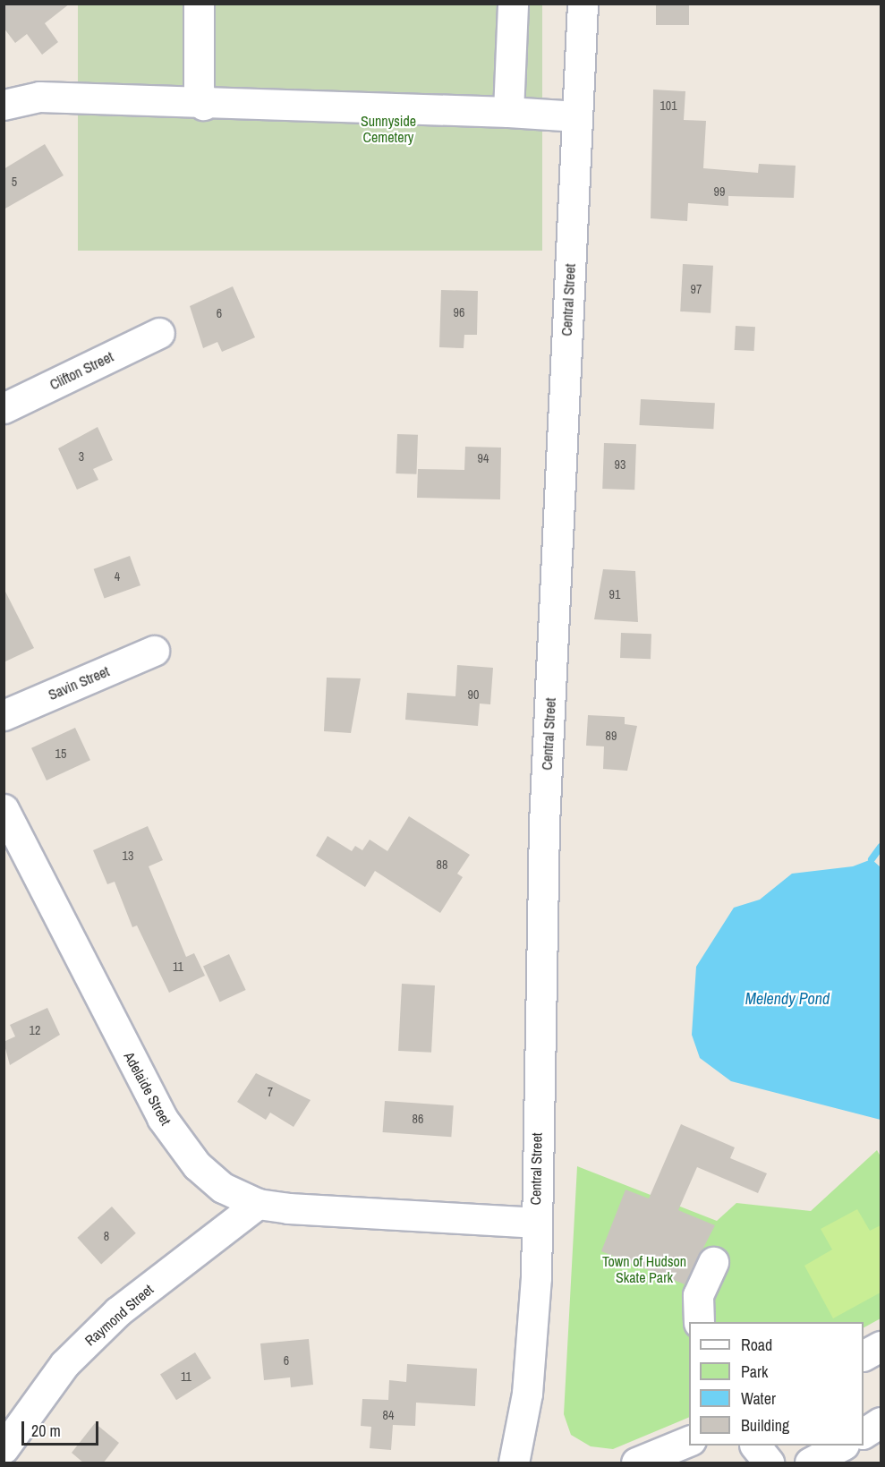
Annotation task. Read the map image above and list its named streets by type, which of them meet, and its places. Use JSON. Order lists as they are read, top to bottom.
{
  "streets": {
    "street": [
      "Central Street",
      "Clifton Street",
      "Savin Street",
      "Adelaide Street",
      "Raymond Street"
    ]
  },
  "crossings": [
    ["Central Street", "Adelaide Street"],
    ["Adelaide Street", "Raymond Street"]
  ],
  "water": ["Melendy Pond"],
  "parks": ["Sunnyside Cemetery", "Town of Hudson Skate Park"],
  "house_numbers": [
    "101",
    "5",
    "99",
    "97",
    "96",
    "6",
    "3",
    "94",
    "93",
    "4",
    "91",
    "90",
    "89",
    "15",
    "13",
    "88",
    "11",
    "12",
    "7",
    "86",
    "8",
    "6",
    "11",
    "84"
  ],
  "legend": [
    "Road",
    "Park",
    "Water",
    "Building"
  ],
  "scale_bar": "20 m"
}
